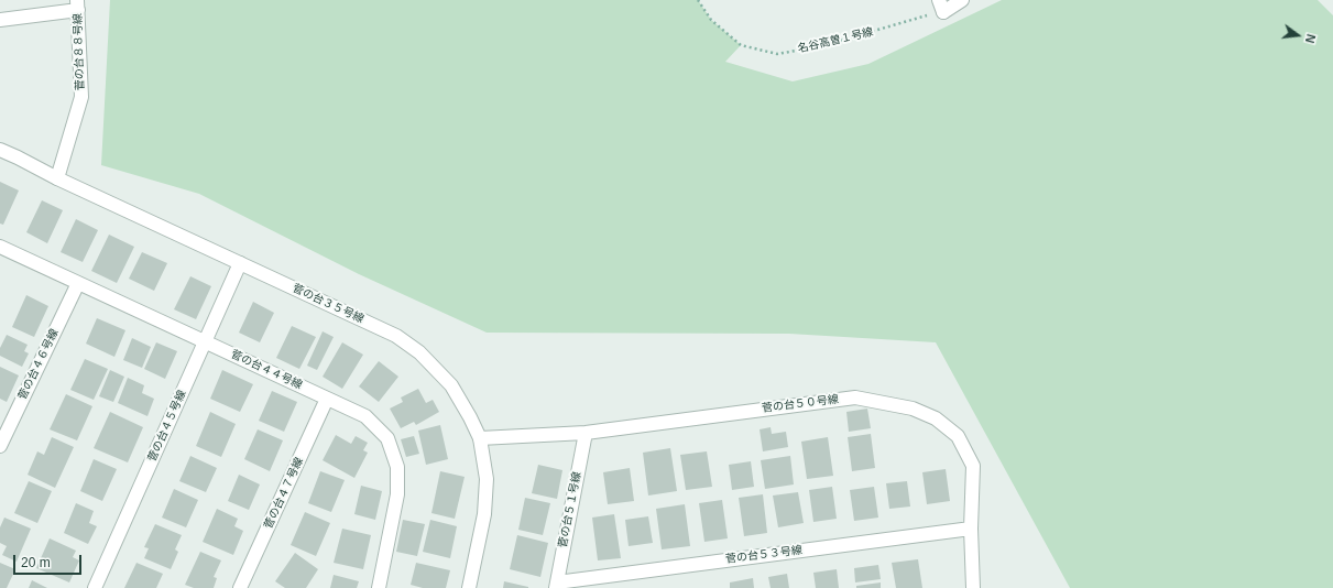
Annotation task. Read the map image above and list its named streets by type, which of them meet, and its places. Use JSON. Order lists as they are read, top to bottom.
{
  "streets": {
    "street": [
      "菅の台８８号線",
      "菅の台３５号線",
      "菅の台４６号線",
      "菅の台４４号線",
      "菅の台５０号線",
      "菅の台４５号線",
      "菅の台４７号線",
      "菅の台５１号線",
      "菅の台５３号線"
    ],
    "path": ["名谷高曽１号線"]
  },
  "crossings": [
    ["菅の台８８号線", "菅の台３５号線"],
    ["菅の台３５号線", "菅の台５０号線"],
    ["菅の台３５号線", "菅の台４５号線"],
    ["菅の台４６号線", "菅の台４４号線"],
    ["菅の台４４号線", "菅の台４５号線"],
    ["菅の台４４号線", "菅の台４７号線"],
    ["菅の台５０号線", "菅の台５１号線"],
    ["菅の台５０号線", "菅の台５３号線"],
    ["菅の台５１号線", "菅の台５３号線"]
  ],
  "scale_bar": "20 m",
  "north": "right"
}
